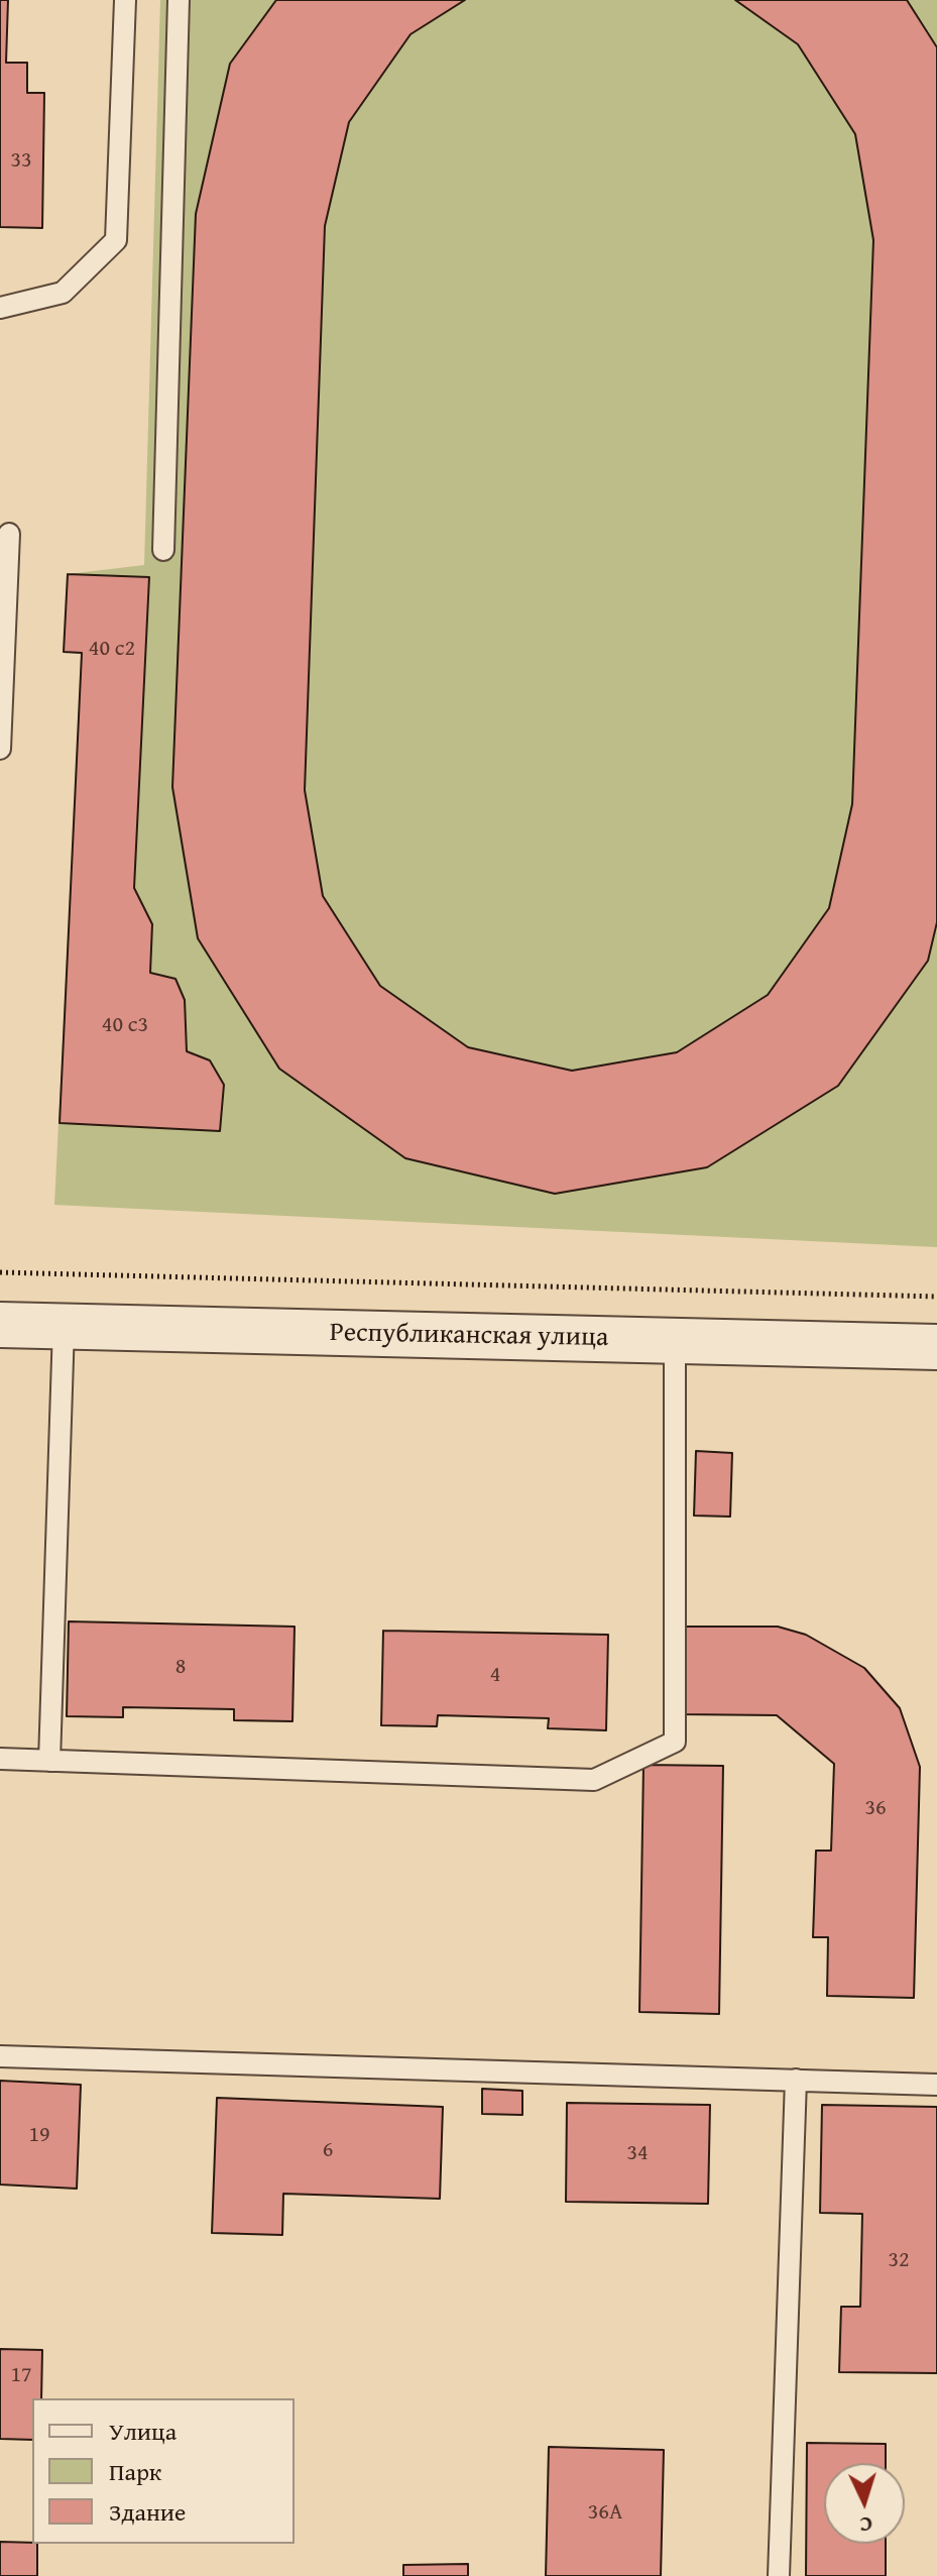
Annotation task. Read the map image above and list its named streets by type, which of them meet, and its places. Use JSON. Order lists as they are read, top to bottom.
{
  "streets": {
    "street": ["Республиканская улица"]
  },
  "house_numbers": [
    "33",
    "40 с2",
    "40 с3",
    "8",
    "4",
    "36",
    "19",
    "6",
    "34",
    "32",
    "17",
    "36А"
  ],
  "legend": ["Улица", "Парк", "Здание"],
  "north": "bottom"
}
